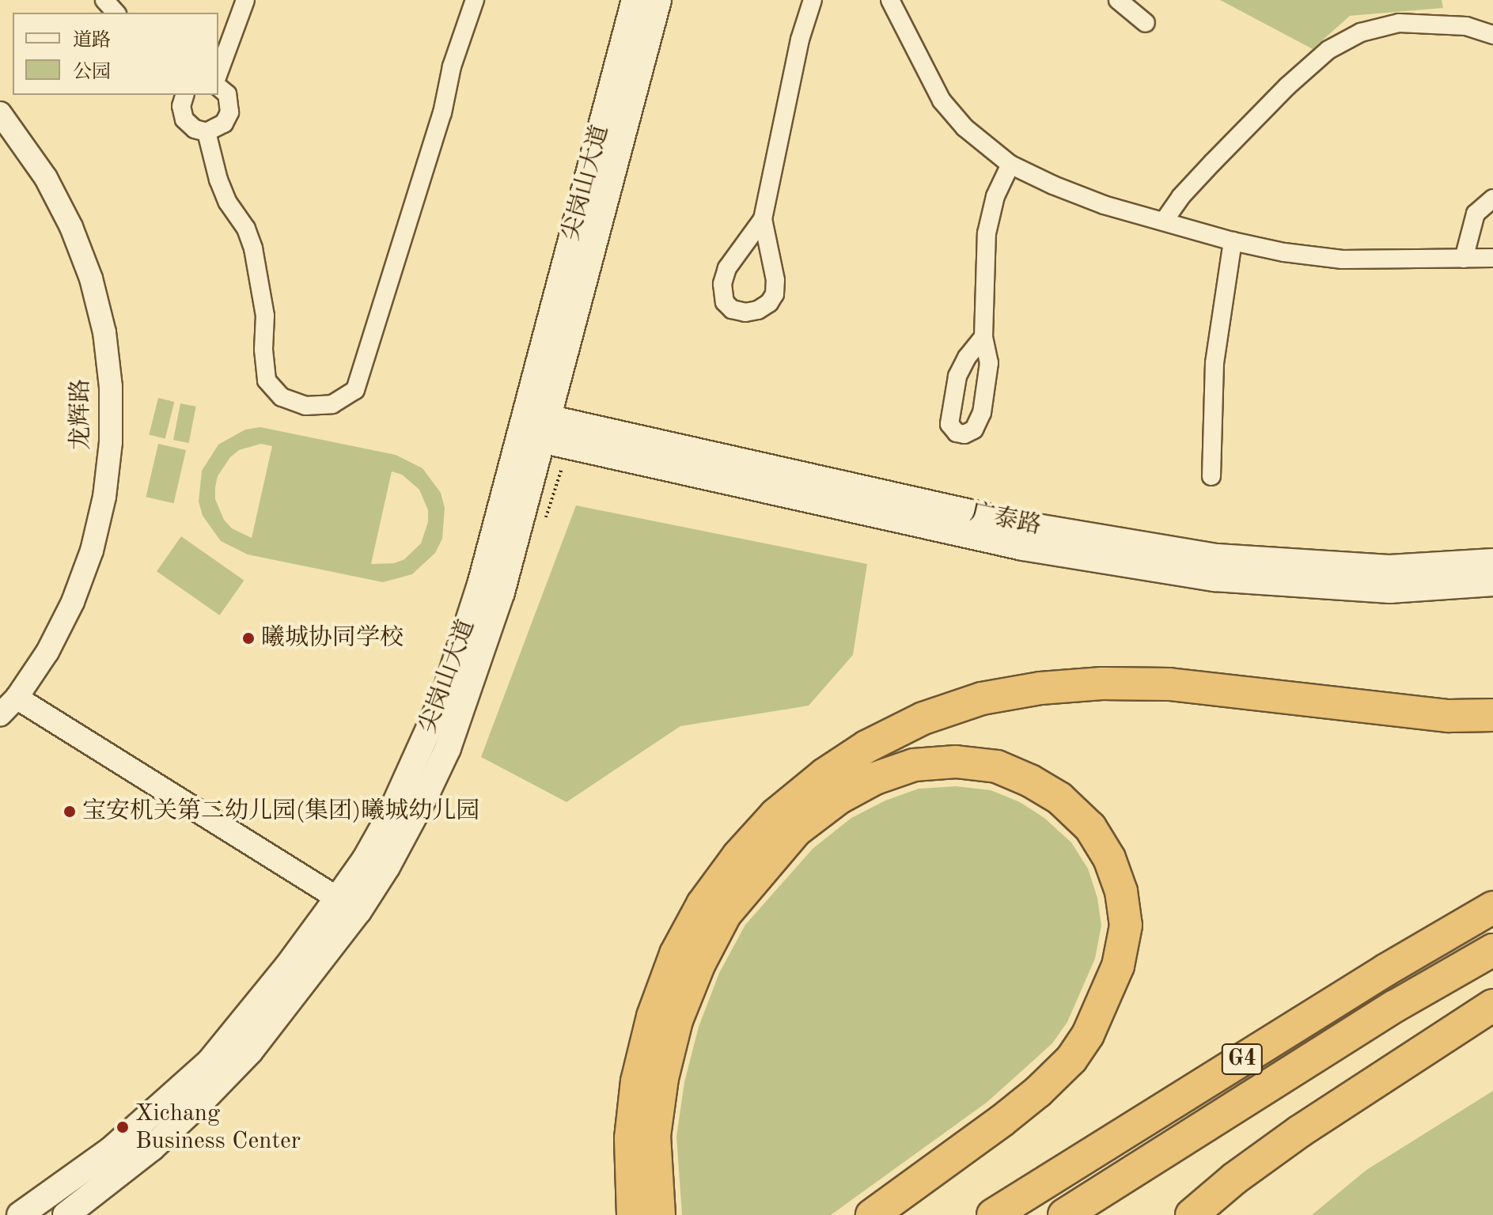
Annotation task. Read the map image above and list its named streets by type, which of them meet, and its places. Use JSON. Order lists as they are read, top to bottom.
{
  "streets": {
    "highway": ["G4"],
    "main road": ["尖岗山大道", "广泰路"],
    "street": ["龙辉路"]
  },
  "crossings": [
    ["尖岗山大道", "广泰路"]
  ],
  "places": ["曦城协同学校", "宝安机关第二幼儿园(集团)曦城幼儿园", "Xichang Business Center"],
  "legend": ["道路", "公园"]
}
